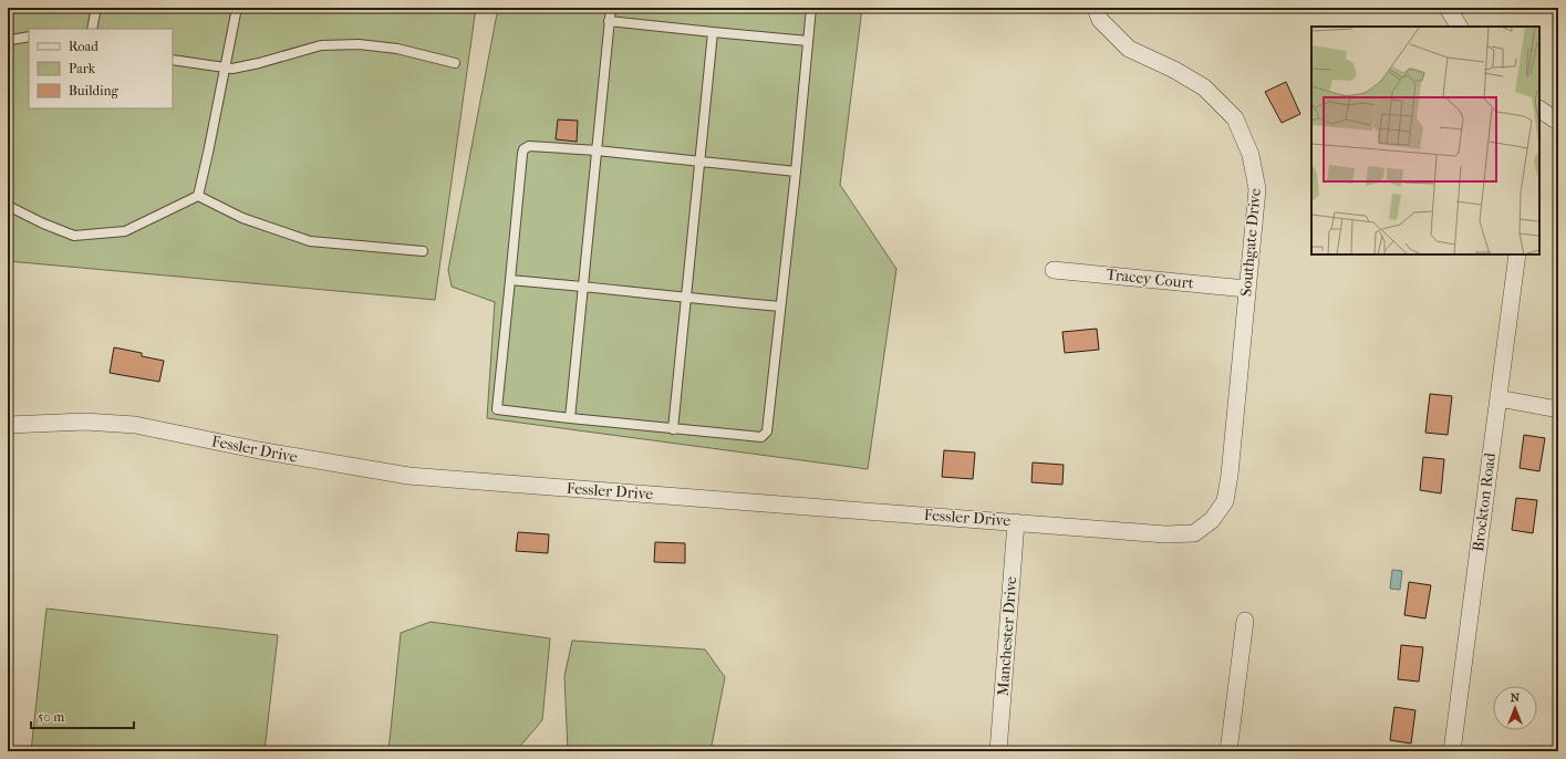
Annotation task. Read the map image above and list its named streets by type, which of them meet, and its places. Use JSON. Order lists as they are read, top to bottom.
{
  "streets": {
    "street": [
      "Southgate Drive",
      "Tracey Court",
      "Fessler Drive",
      "Brockton Road",
      "Manchester Drive"
    ]
  },
  "crossings": [
    ["Southgate Drive", "Tracey Court"],
    ["Southgate Drive", "Fessler Drive"],
    ["Fessler Drive", "Manchester Drive"]
  ],
  "legend": ["Road", "Park", "Building"],
  "scale_bar": "50 m",
  "north": "top"
}
